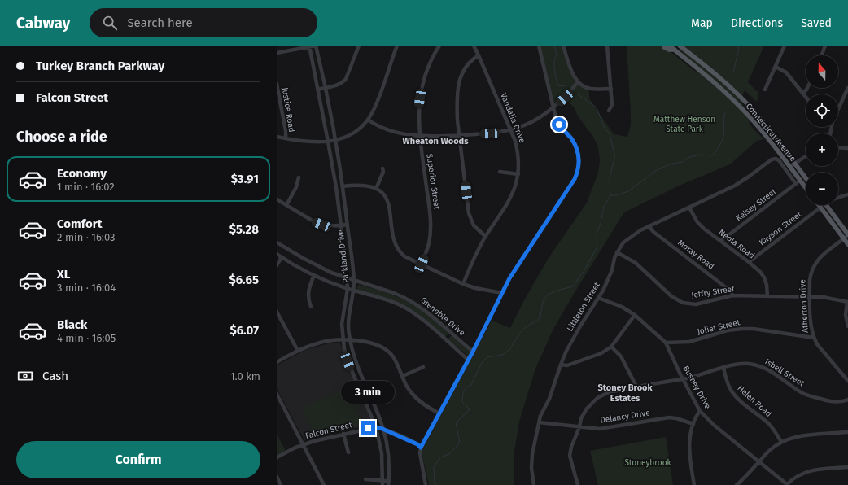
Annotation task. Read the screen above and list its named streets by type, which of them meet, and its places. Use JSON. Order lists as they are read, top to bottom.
{
  "streets": {
    "main road": ["Connecticut Avenue"],
    "street": [
      "Justice Road",
      "Vandalia Drive",
      "Superior Street",
      "Kelsey Street",
      "Kayson Street",
      "Neola Road",
      "Moray Road",
      "Parkland Drive",
      "Jeffry Street",
      "Atherton Drive",
      "Littleton Street",
      "Grenoble Drive",
      "Joliet Street",
      "Isbell Street",
      "Bushey Drive",
      "Helen Road",
      "Delancy Drive",
      "Falcon Street"
    ]
  },
  "crossings": [
    ["Connecticut Avenue", "Kelsey Street"],
    ["Connecticut Avenue", "Littleton Street"],
    ["Kelsey Street", "Neola Road"],
    ["Kelsey Street", "Littleton Street"],
    ["Kayson Street", "Neola Road"],
    ["Neola Road", "Jeffry Street"],
    ["Neola Road", "Littleton Street"],
    ["Moray Road", "Jeffry Street"],
    ["Moray Road", "Littleton Street"],
    ["Parkland Drive", "Grenoble Drive"],
    ["Parkland Drive", "Falcon Street"],
    ["Jeffry Street", "Atherton Drive"],
    ["Jeffry Street", "Littleton Street"],
    ["Atherton Drive", "Joliet Street"],
    ["Littleton Street", "Bushey Drive"],
    ["Littleton Street", "Delancy Drive"],
    ["Joliet Street", "Bushey Drive"],
    ["Isbell Street", "Bushey Drive"],
    ["Isbell Street", "Helen Road"],
    ["Isbell Street", "Delancy Drive"]
  ],
  "districts": ["Wheaton Woods", "Stoney Brook Estates"],
  "parks": ["Matthew Henson State Park", "Stoneybrook"],
  "north": "top",
  "page": {
    "header": "Cabway",
    "search": "Search here",
    "nav": ["Map", "Directions", "Saved"],
    "banner": ["Turkey Branch Parkway", "Falcon Street"],
    "map_buttons": ["+", "−"],
    "heading": "Choose a ride",
    "list": [
      {
        "name": "Economy",
        "note": "1 min · 16:02",
        "value": "$3.91"
      },
      {
        "name": "Comfort",
        "note": "2 min · 16:03",
        "value": "$5.28"
      },
      {
        "name": "XL",
        "note": "3 min · 16:04",
        "value": "$6.65"
      },
      {
        "name": "Black",
        "note": "4 min · 16:05",
        "value": "$6.07"
      }
    ],
    "pay": ["Cash", "1.0 km"],
    "bubble": "3 min",
    "buttons": "Confirm"
  }
}
